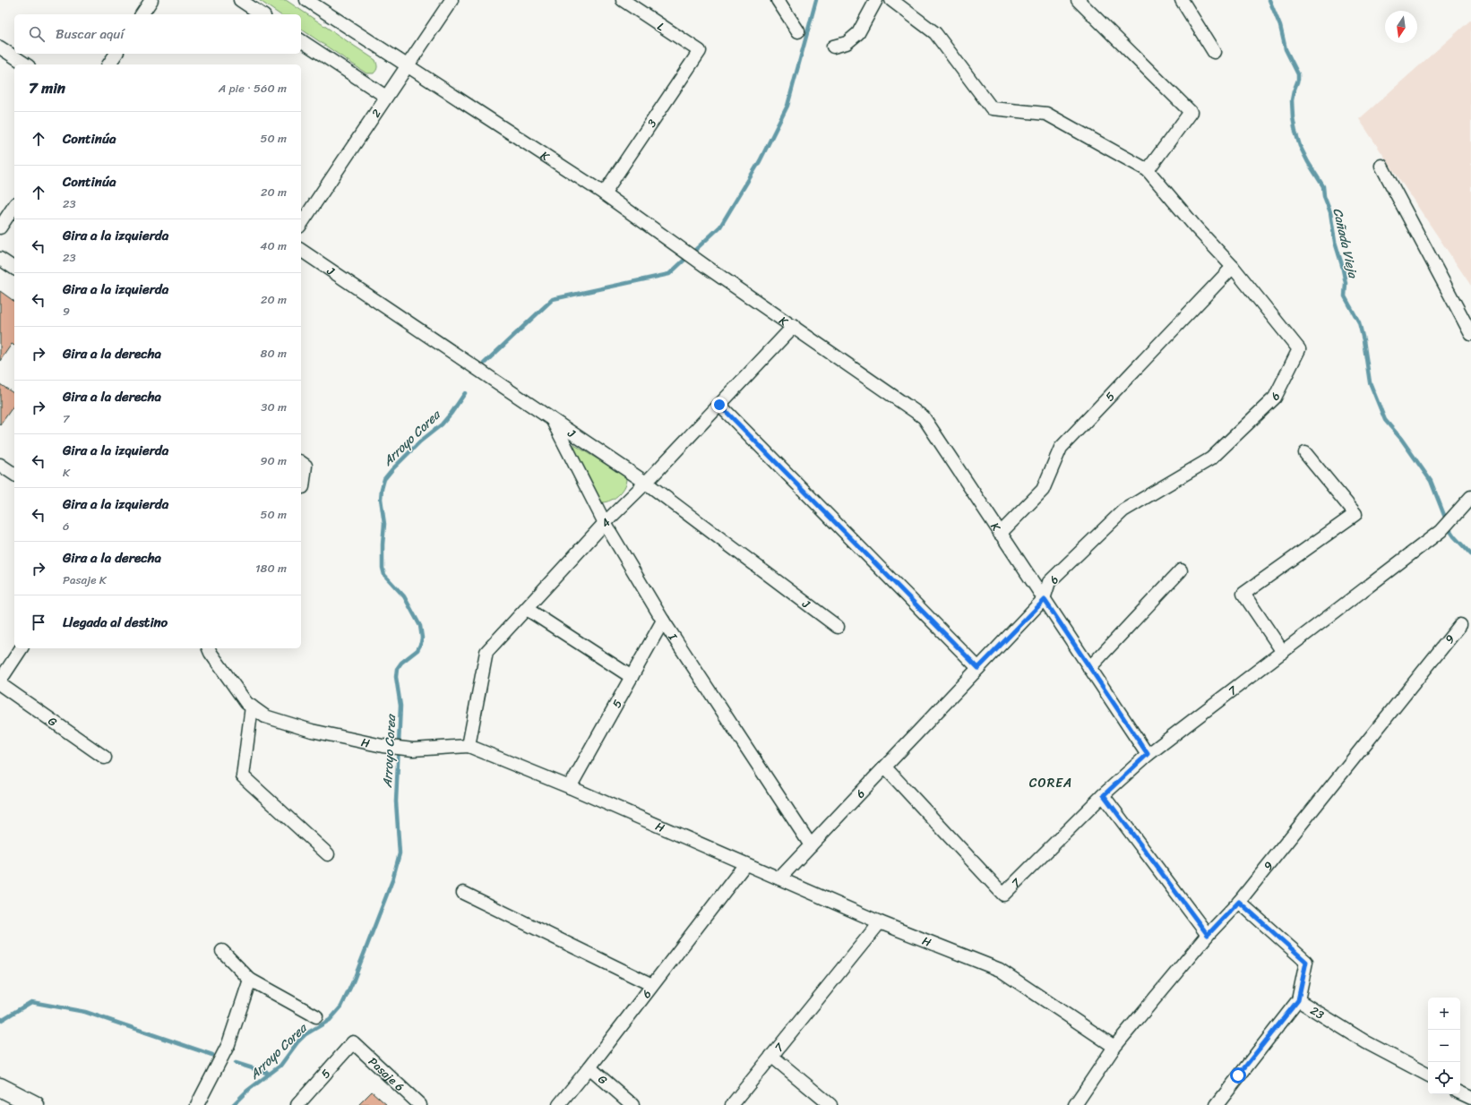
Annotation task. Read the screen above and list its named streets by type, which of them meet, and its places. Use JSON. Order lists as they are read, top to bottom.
{
  "streets": {
    "street": [
      "L",
      "2",
      "3",
      "K",
      "J",
      "5",
      "6",
      "4",
      "I",
      "9",
      "7",
      "G",
      "H",
      "23",
      "Pasaje 6"
    ]
  },
  "crossings": [
    ["L", "3"],
    ["2", "K"],
    ["3", "K"],
    ["K", "5"],
    ["K", "6"],
    ["K", "4"],
    ["K", "7"],
    ["J", "4"],
    ["J", "I"],
    ["5", "6"],
    ["5", "I"],
    ["5", "H"],
    ["5", "Pasaje 6"],
    ["6", "I"],
    ["6", "7"],
    ["6", "G"],
    ["6", "H"],
    ["4", "I"],
    ["4", "H"],
    ["9", "H"],
    ["9", "23"],
    ["7", "H"]
  ],
  "districts": ["COREA"],
  "water": ["Cañada Vieja", "Arroyo Corea"],
  "north": "bottom",
  "page": {
    "search": "Buscar aquí",
    "heading": ["7 min", "A pie · 560 m"],
    "list": [
      ["Continúa", "50 m"],
      ["Continúa", "23", "20 m"],
      ["Gira a la izquierda", "23", "40 m"],
      ["Gira a la izquierda", "9", "20 m"],
      ["Gira a la derecha", "80 m"],
      ["Gira a la derecha", "7", "30 m"],
      ["Gira a la izquierda", "K", "90 m"],
      ["Gira a la izquierda", "6", "50 m"],
      ["Gira a la derecha", "Pasaje K", "180 m"],
      "Llegada al destino"
    ],
    "map_buttons": ["+", "−"]
  }
}
